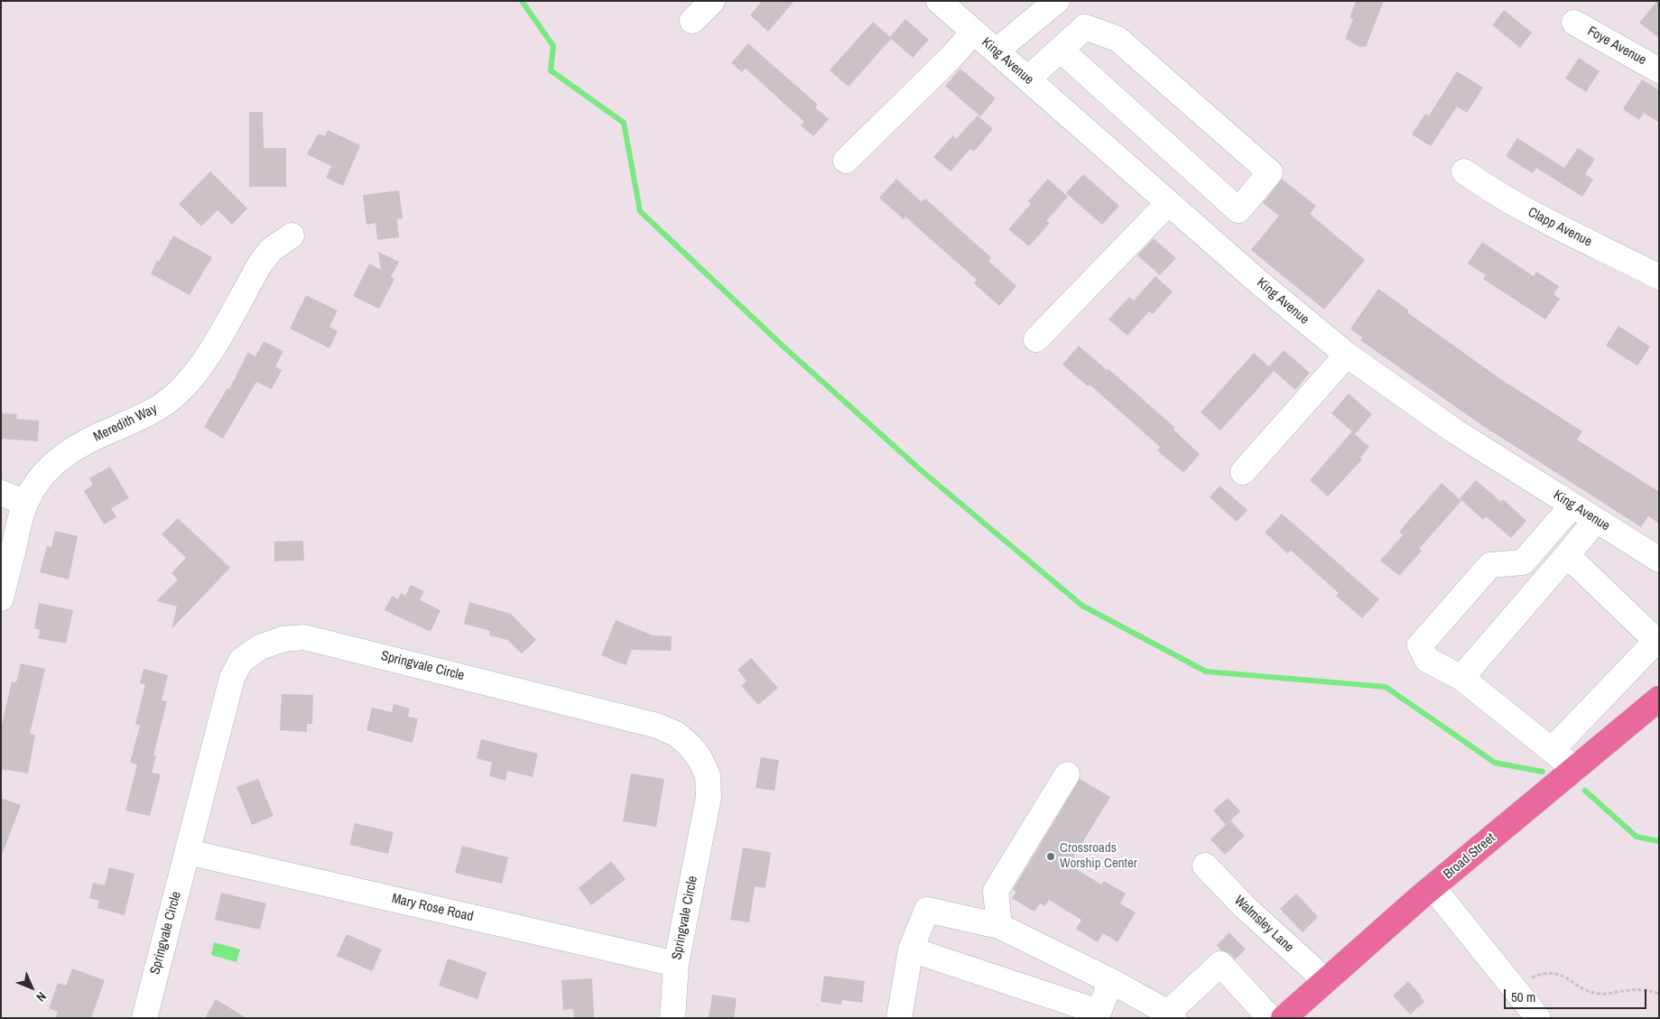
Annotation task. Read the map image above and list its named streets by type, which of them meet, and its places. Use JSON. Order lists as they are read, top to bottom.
{
  "streets": {
    "main road": ["Broad Street"],
    "street": [
      "Foye Avenue",
      "King Avenue",
      "Clapp Avenue",
      "Meredith Way",
      "Springvale Circle",
      "Mary Rose Road",
      "Walmsley Lane"
    ]
  },
  "crossings": [
    ["Springvale Circle", "Mary Rose Road"],
    ["Broad Street", "Walmsley Lane"]
  ],
  "places": ["Crossroads Worship Center"],
  "scale_bar": "50 m",
  "north": "bottom right"
}
